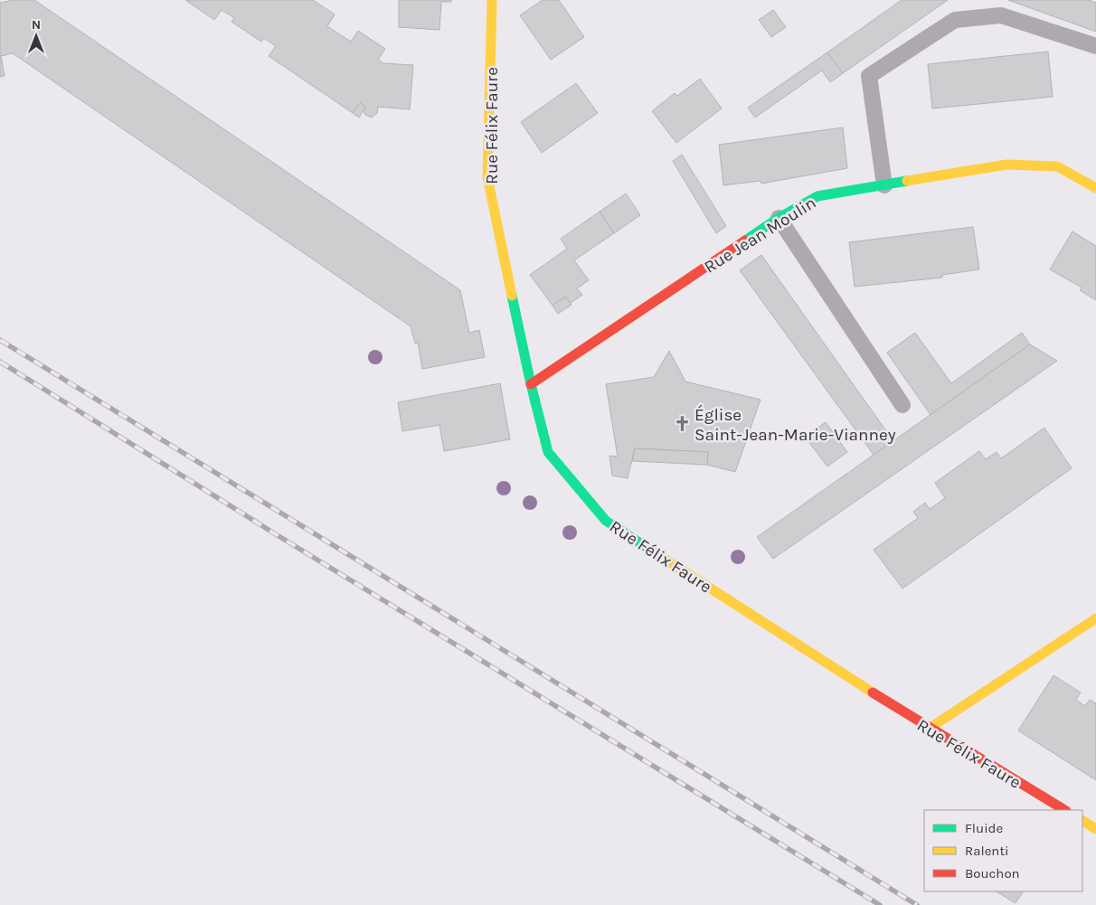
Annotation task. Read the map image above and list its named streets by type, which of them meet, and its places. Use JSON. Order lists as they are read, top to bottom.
{
  "streets": {
    "street": ["Rue Félix Faure", "Rue Jean Moulin"]
  },
  "crossings": [
    ["Rue Félix Faure", "Rue Jean Moulin"]
  ],
  "places": {
    "church": ["Église Saint-Jean-Marie-Vianney"]
  },
  "legend": ["Fluide", "Ralenti", "Bouchon"],
  "north": "top"
}
